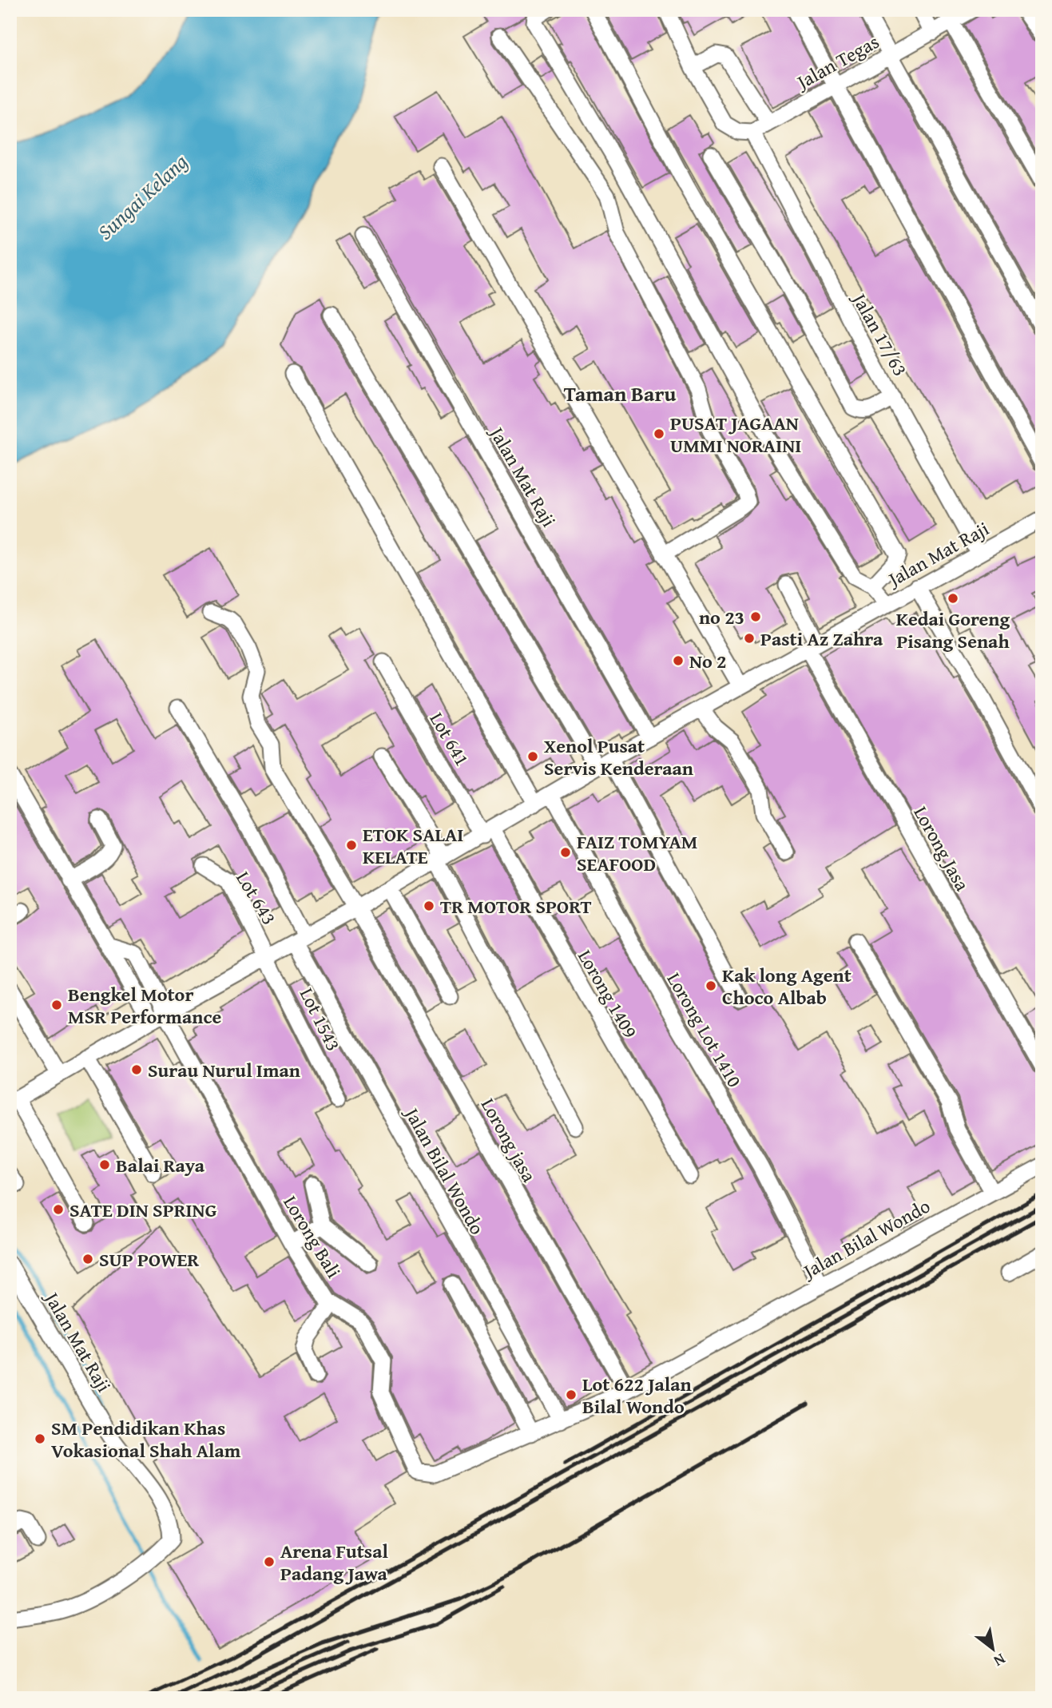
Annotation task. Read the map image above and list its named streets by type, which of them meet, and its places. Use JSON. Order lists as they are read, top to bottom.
{
  "streets": {
    "street": [
      "Jalan Tegas",
      "Jalan 17/63",
      "Jalan Mat Raji",
      "Lot 641",
      "Lorong Jasa",
      "Lot 643",
      "Lorong 1409",
      "Lot 1543",
      "Lorong Lot 1410",
      "Lorong jasa",
      "Jalan Bilal Wondo",
      "Lorong Bali"
    ]
  },
  "crossings": [
    ["Jalan Tegas", "Jalan 17/63"],
    ["Jalan 17/63", "Jalan Mat Raji"],
    ["Jalan Mat Raji", "Lot 641"],
    ["Jalan Mat Raji", "Lorong Jasa"],
    ["Jalan Mat Raji", "Lot 643"],
    ["Jalan Mat Raji", "Lorong 1409"],
    ["Jalan Mat Raji", "Lot 1543"],
    ["Jalan Mat Raji", "Lorong Lot 1410"],
    ["Jalan Mat Raji", "Lorong jasa"],
    ["Jalan Mat Raji", "Jalan Bilal Wondo"],
    ["Jalan Mat Raji", "Lorong Bali"],
    ["Lot 641", "Lorong 1409"],
    ["Lot 643", "Lot 1543"],
    ["Lorong Lot 1410", "Jalan Bilal Wondo"],
    ["Lorong jasa", "Jalan Bilal Wondo"],
    ["Jalan Bilal Wondo", "Lorong Bali"]
  ],
  "districts": ["Taman Baru"],
  "water": ["Sungai Kelang"],
  "places": [
    "PUSAT JAGAAN UMMI NORAINI",
    "Kedai Goreng Pisang Senah",
    "no 23",
    "Pasti Az Zahra",
    "No 2",
    "Xenol Pusat Servis Kenderaan",
    "ETOK SALAI KELATE",
    "FAIZ TOMYAM SEAFOOD",
    "TR MOTOR SPORT",
    "Kak long Agent Choco Albab",
    "Bengkel Motor MSR Performance",
    "Surau Nurul Iman",
    "Balai Raya",
    "SATE DIN SPRING",
    "SUP POWER",
    "Lot 622 Jalan Bilal Wondo",
    "SM Pendidikan Khas Vokasional Shah Alam",
    "Arena Futsal Padang Jawa"
  ],
  "north": "bottom right"
}
